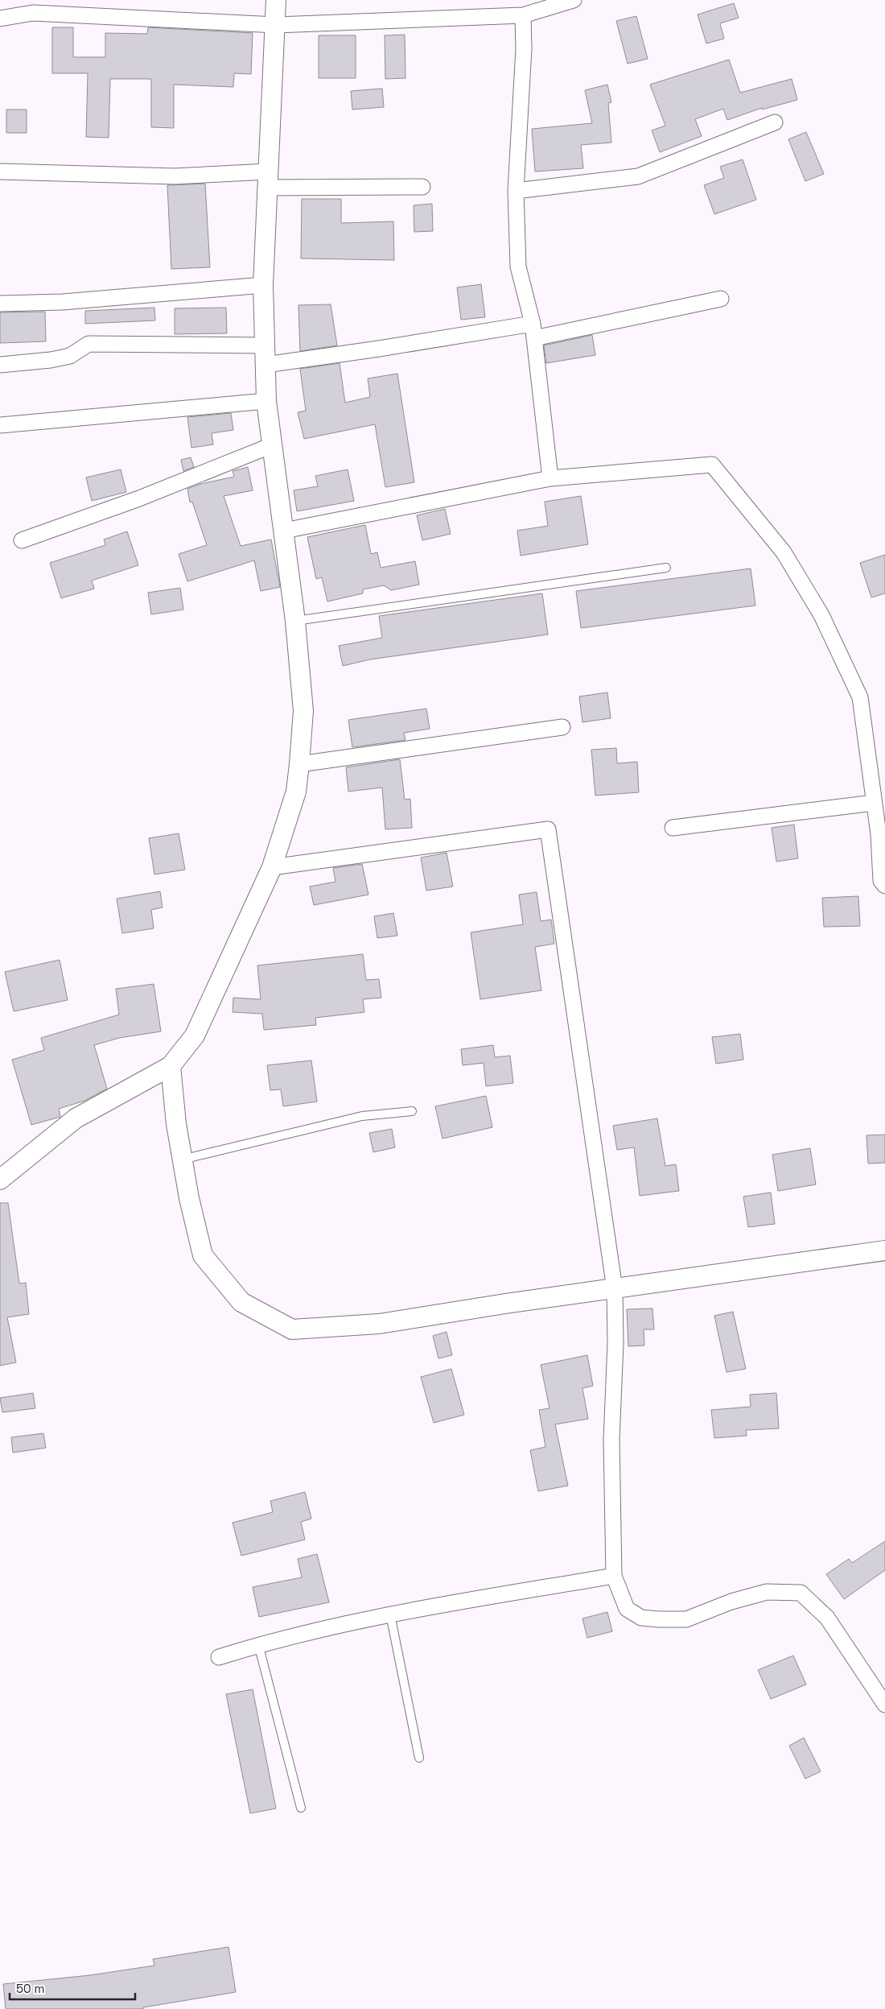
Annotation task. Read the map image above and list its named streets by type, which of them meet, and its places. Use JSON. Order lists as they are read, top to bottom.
{
  "scale_bar": "50 m"
}
